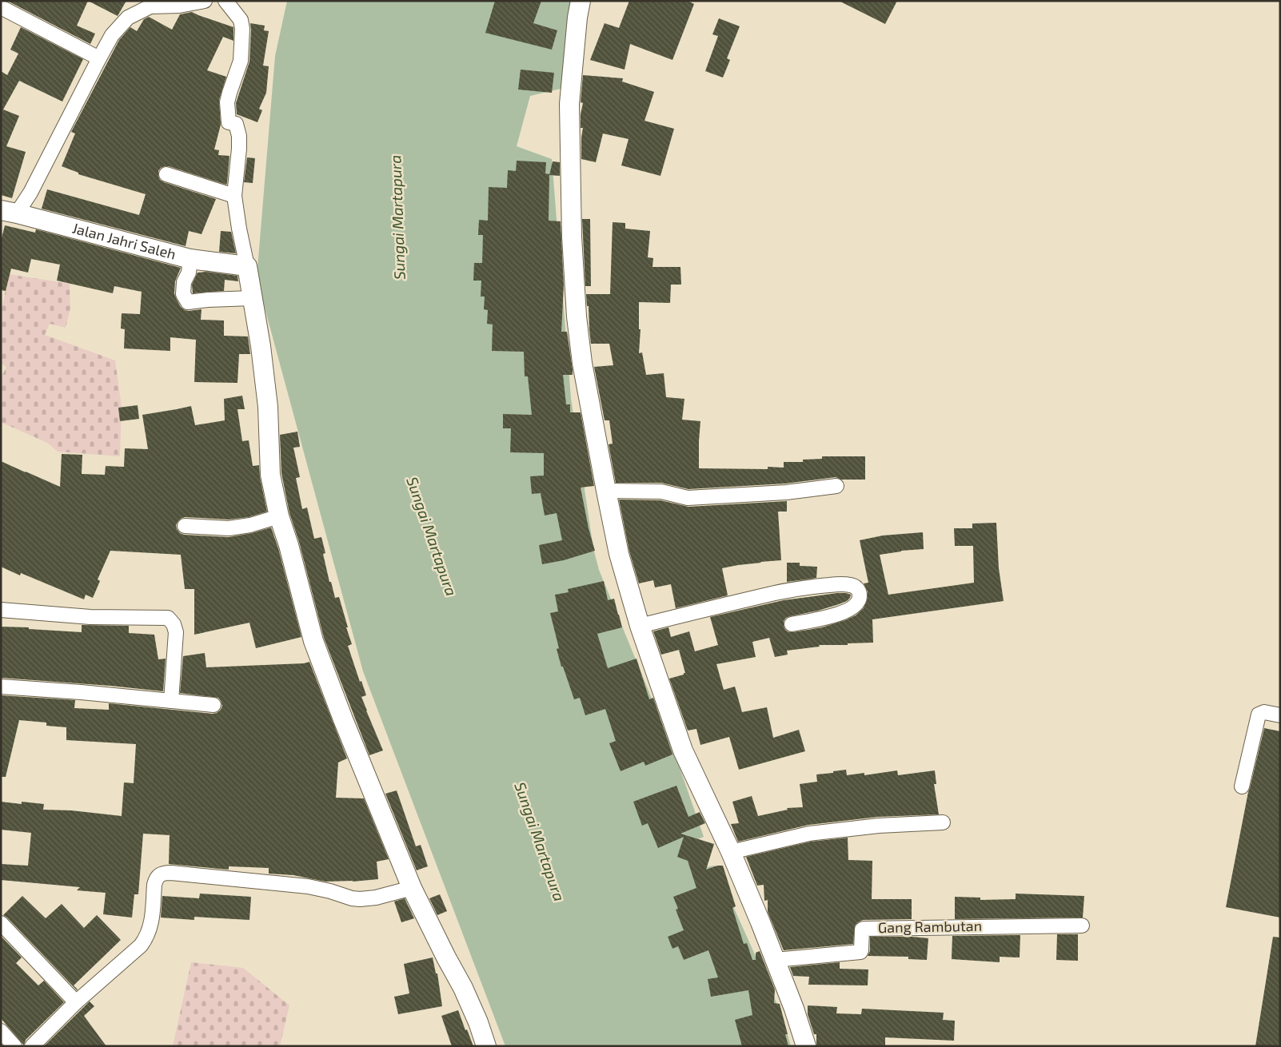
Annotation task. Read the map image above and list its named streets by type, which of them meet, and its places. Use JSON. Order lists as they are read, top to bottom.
{
  "streets": {
    "street": ["Jalan Jahri Saleh", "Gang Rambutan"]
  },
  "water": ["Sungai Martapura"]
}
